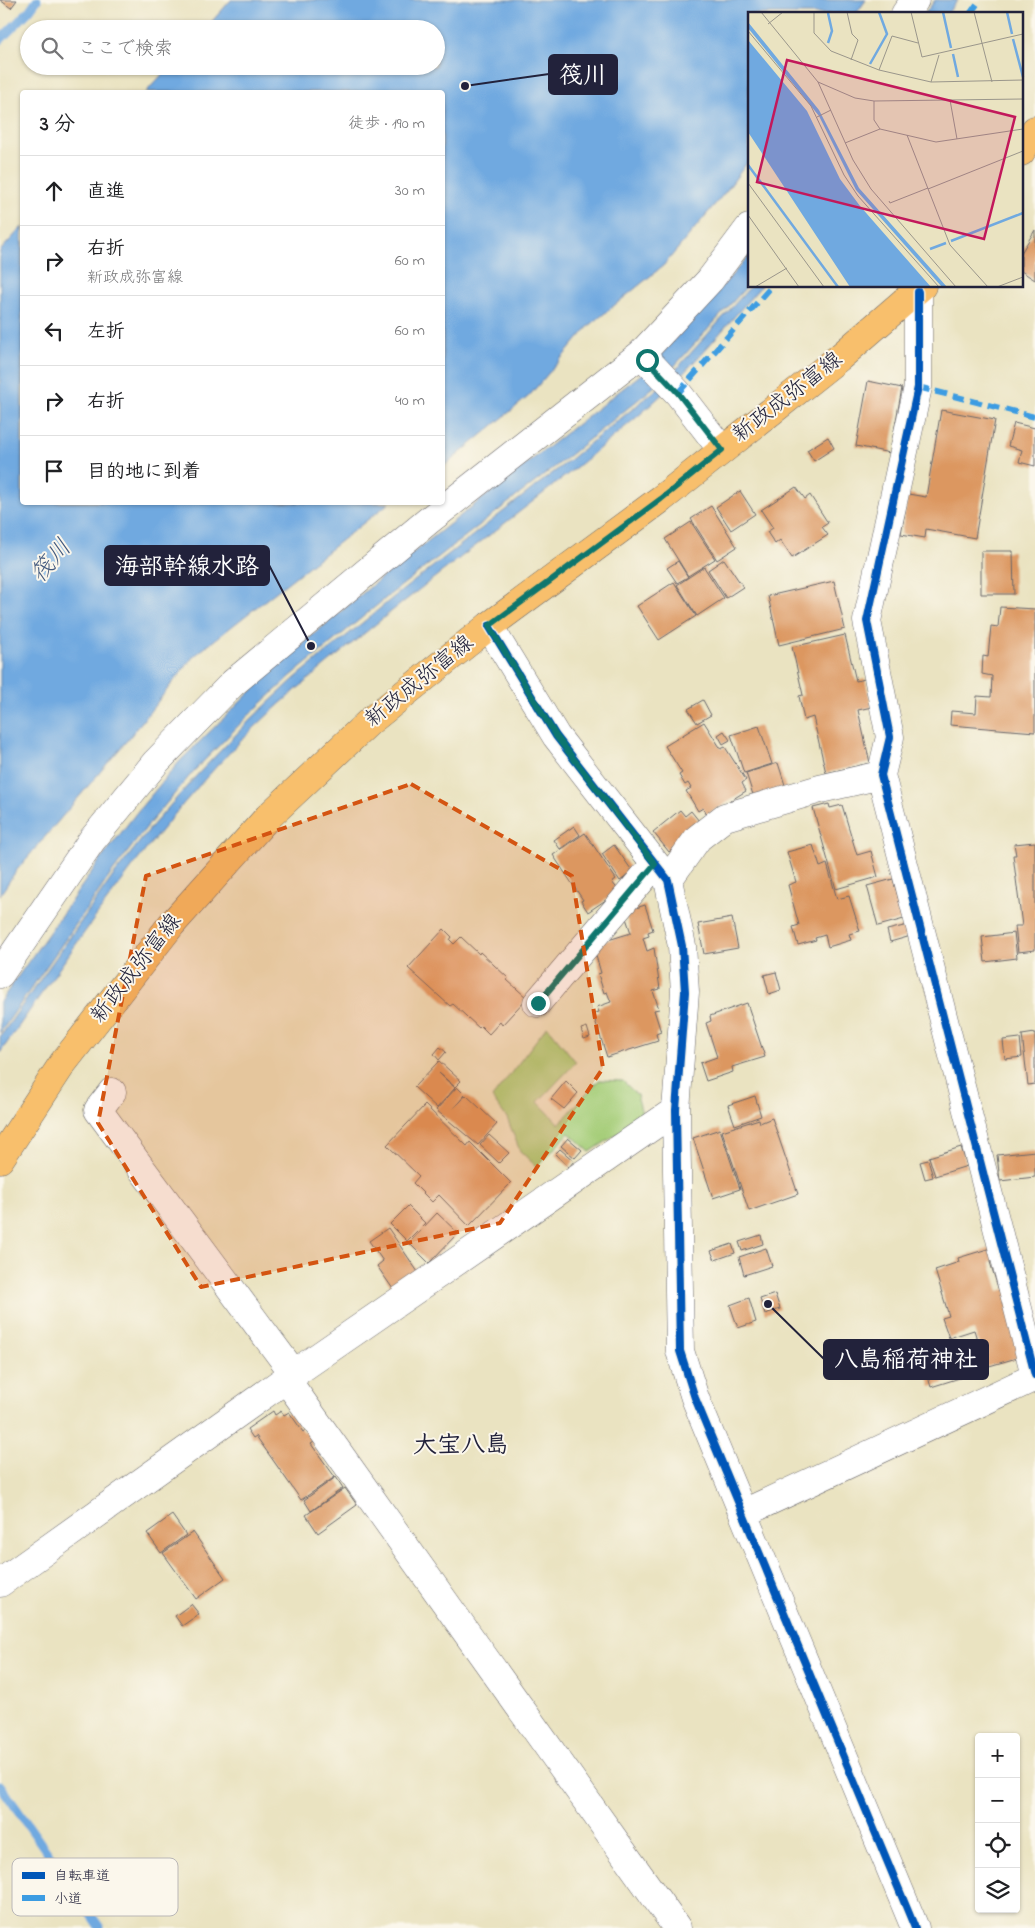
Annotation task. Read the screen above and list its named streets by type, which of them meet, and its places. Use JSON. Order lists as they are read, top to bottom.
{
  "streets": {
    "main road": ["新政成弥富線"]
  },
  "districts": ["大宝八島"],
  "water": ["筏川"],
  "places": ["筏川", "海部幹線水路", "八島稲荷神社"],
  "legend": ["自転車道", "小道"],
  "page": {
    "search": "ここで検索",
    "heading": ["3 分", "徒歩 · 190 m"],
    "list": [
      ["直進", "30 m"],
      ["右折", "新政成弥富線", "60 m"],
      ["左折", "60 m"],
      ["右折", "40 m"],
      "目的地に到着"
    ],
    "map_buttons": ["+", "−"]
  }
}
